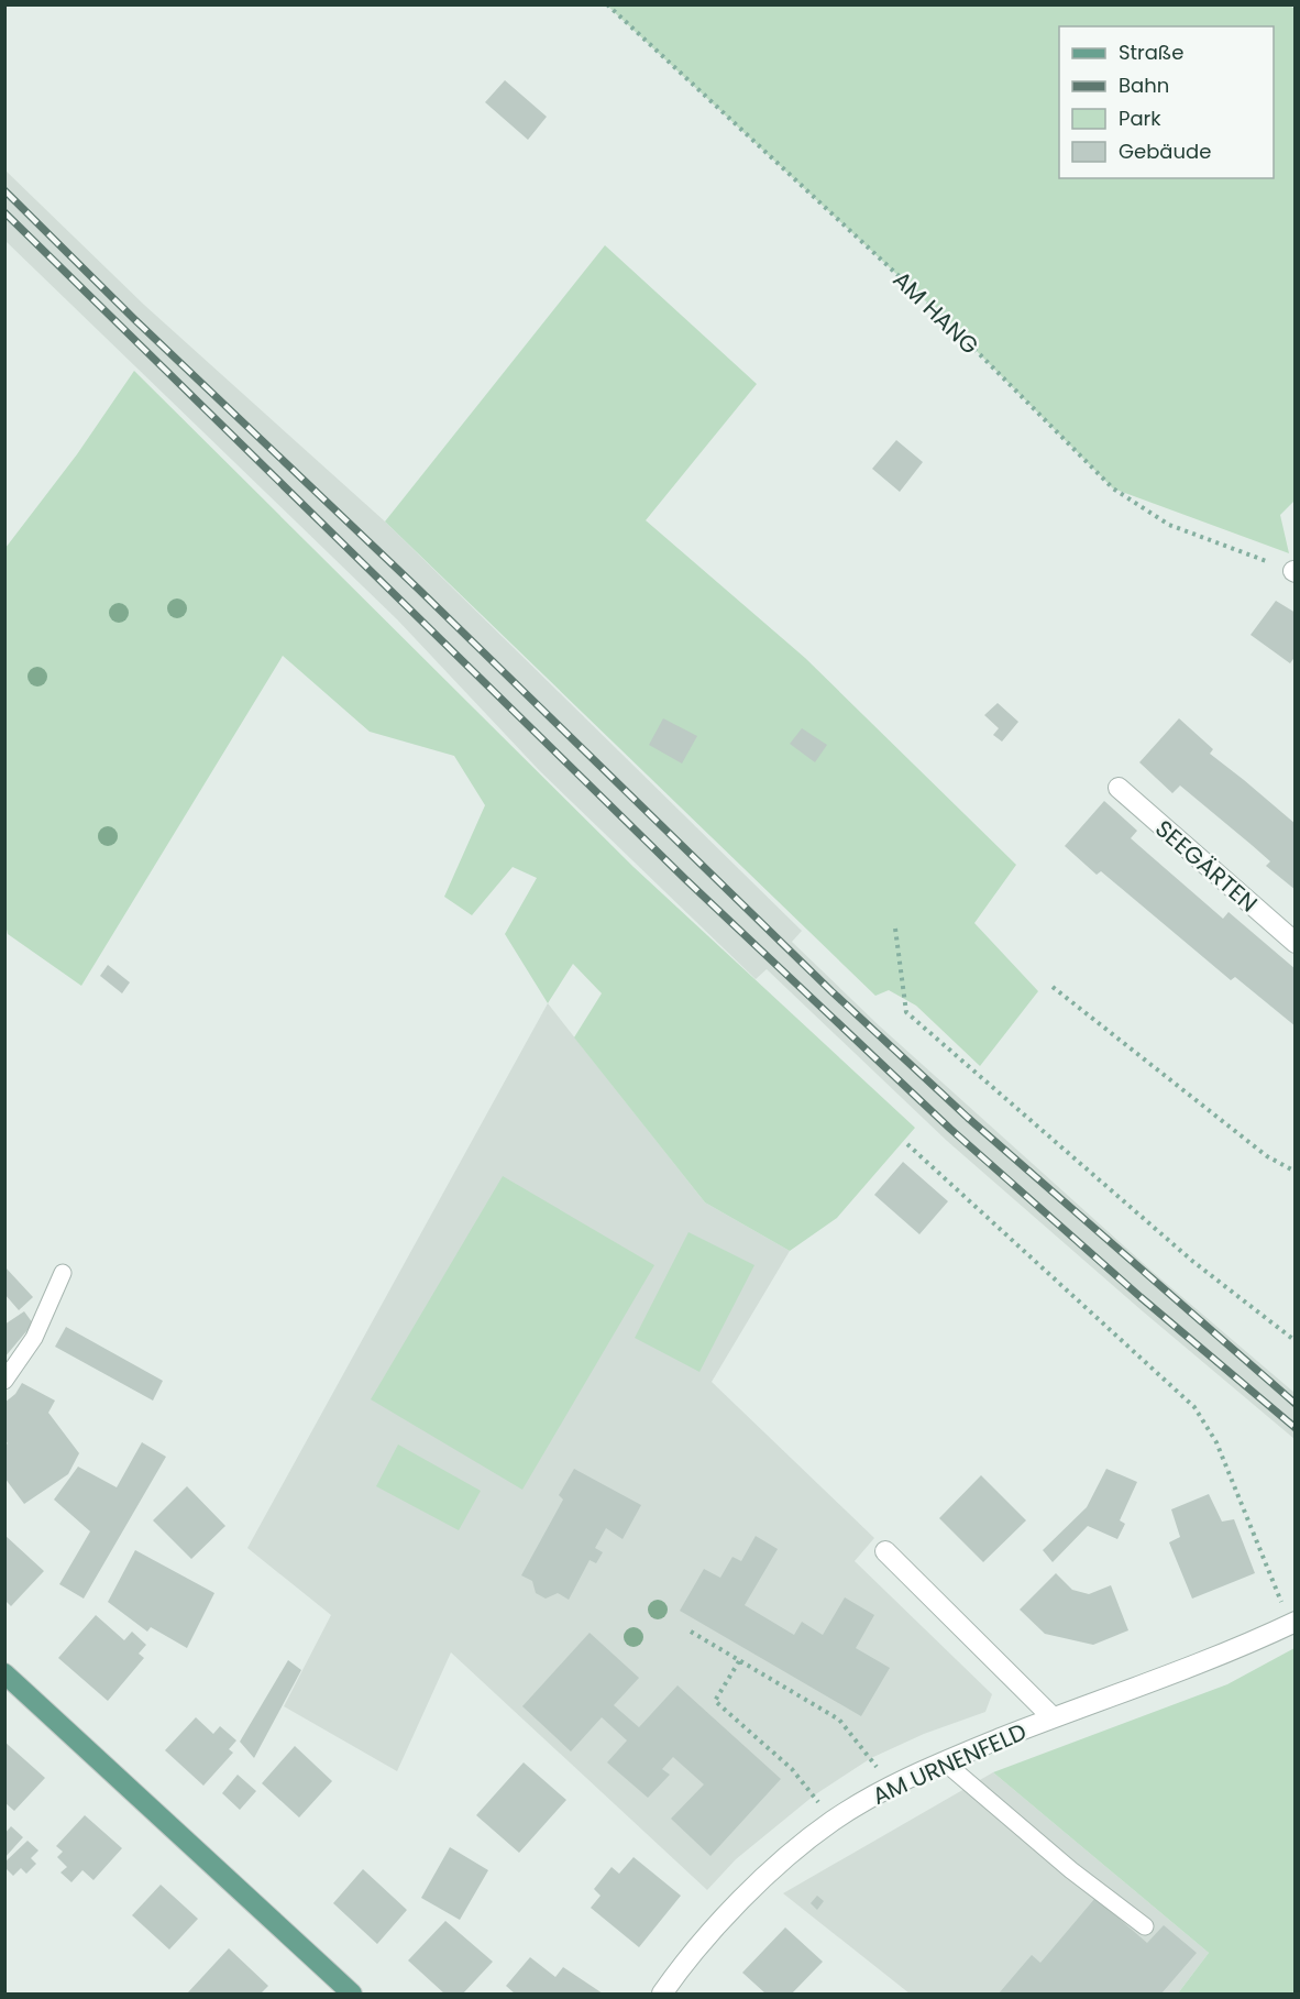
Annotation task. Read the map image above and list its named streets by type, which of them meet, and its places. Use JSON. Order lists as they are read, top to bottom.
{
  "streets": {
    "street": ["SEEGÄRTEN", "AM URNENFELD"],
    "path": ["AM HANG"]
  },
  "legend": [
    "Straße",
    "Bahn",
    "Park",
    "Gebäude"
  ]
}
